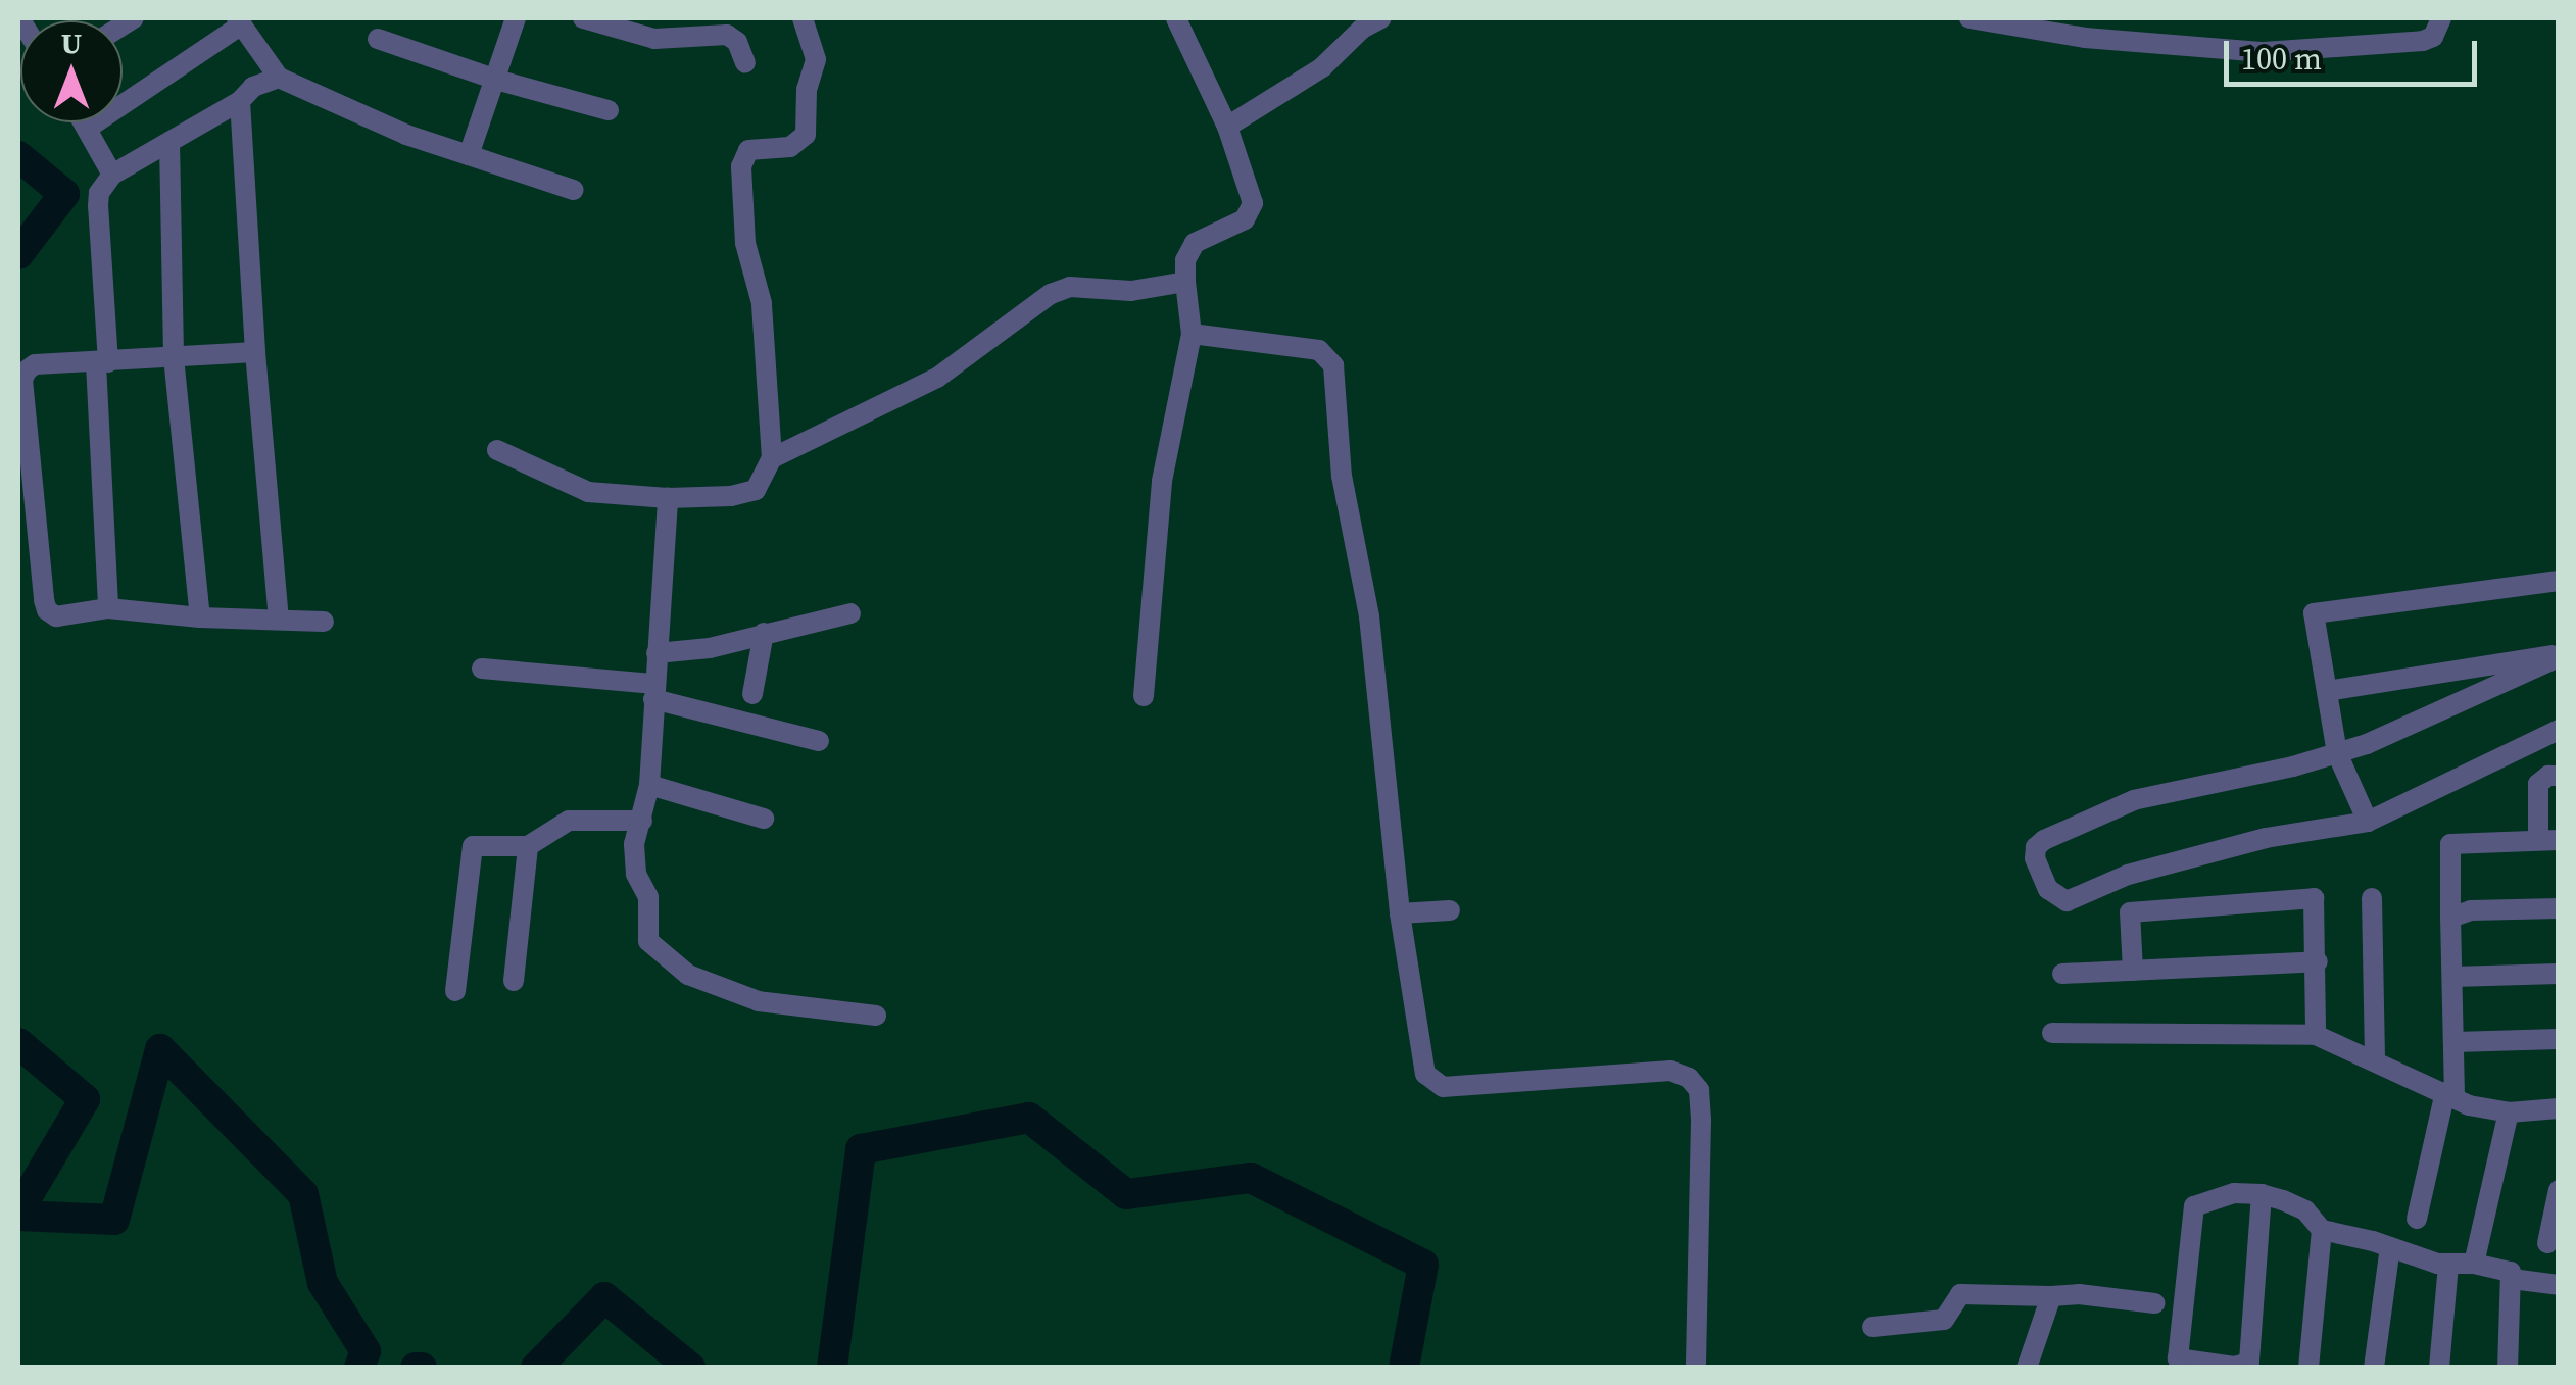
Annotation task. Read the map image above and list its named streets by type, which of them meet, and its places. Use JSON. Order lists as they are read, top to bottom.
{
  "scale_bar": "100 m",
  "north": "top"
}
